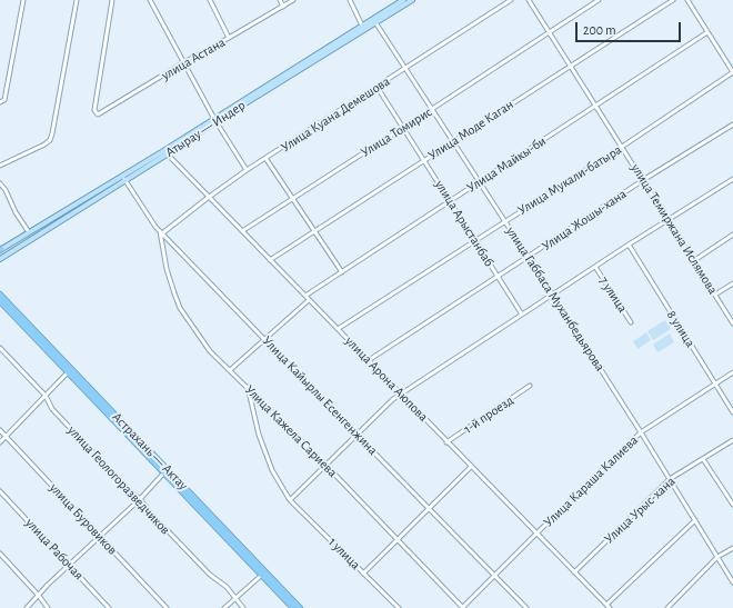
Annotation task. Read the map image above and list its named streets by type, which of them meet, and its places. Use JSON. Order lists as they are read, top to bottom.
{
  "streets": {
    "highway": ["Астрахань — Актау"],
    "main road": ["Атырау — Индер"],
    "street": [
      "улица Астана",
      "Улица Куана Демешова",
      "Улица Моде Каган",
      "Улица Томирис",
      "Улица Майкы-би",
      "Улица Мукали-батыра",
      "Улица Жошы-хана",
      "улица Арыстанбаб",
      "улица Темиржана Ислямова",
      "7 улица",
      "улица Габбаса Муханбедьярова",
      "8 улица",
      "улица Арона Аюпова",
      "Улица Кайырлы Есенгенжина",
      "1-й проезд",
      "Улица Кажела Сариева",
      "улица Геологоразведчиков",
      "Улица Караша Калиева",
      "Улица Урыс-хана",
      "улица Буровиков",
      "улица Рабочая",
      "1 улица"
    ]
  },
  "crossings": [
    ["Улица Куана Демешова", "улица Арыстанбаб"],
    ["Улица Куана Демешова", "улица Габбаса Муханбедьярова"],
    ["Улица Куана Демешова", "улица Арона Аюпова"],
    ["Улица Куана Демешова", "Улица Кайырлы Есенгенжина"],
    ["Улица Куана Демешова", "Улица Кажела Сариева"],
    ["Атырау — Индер", "улица Габбаса Муханбедьярова"],
    ["Атырау — Индер", "улица Арона Аюпова"],
    ["Атырау — Индер", "Улица Кайырлы Есенгенжина"],
    ["Улица Моде Каган", "улица Арыстанбаб"],
    ["Улица Моде Каган", "улица Темиржана Ислямова"],
    ["Улица Моде Каган", "улица Габбаса Муханбедьярова"],
    ["Улица Моде Каган", "улица Арона Аюпова"],
    ["Улица Томирис", "улица Арыстанбаб"],
    ["Улица Томирис", "улица Темиржана Ислямова"],
    ["Улица Томирис", "улица Габбаса Муханбедьярова"],
    ["Улица Томирис", "улица Арона Аюпова"],
    ["Улица Майкы-би", "улица Арыстанбаб"],
    ["Улица Майкы-би", "улица Темиржана Ислямова"],
    ["Улица Майкы-би", "улица Габбаса Муханбедьярова"],
    ["Улица Майкы-би", "улица Арона Аюпова"],
    ["Улица Мукали-батыра", "улица Арыстанбаб"],
    ["Улица Мукали-батыра", "улица Темиржана Ислямова"],
    ["Улица Мукали-батыра", "улица Габбаса Муханбедьярова"],
    ["Улица Мукали-батыра", "улица Арона Аюпова"],
    ["Улица Жошы-хана", "улица Арыстанбаб"],
    ["Улица Жошы-хана", "улица Темиржана Ислямова"],
    ["Улица Жошы-хана", "улица Габбаса Муханбедьярова"],
    ["Улица Жошы-хана", "улица Арона Аюпова"],
    ["улица Габбаса Муханбедьярова", "Улица Караша Калиева"],
    ["улица Габбаса Муханбедьярова", "Улица Урыс-хана"],
    ["8 улица", "Улица Караша Калиева"],
    ["улица Арона Аюпова", "1-й проезд"],
    ["улица Арона Аюпова", "Улица Караша Калиева"],
    ["улица Арона Аюпова", "Улица Урыс-хана"],
    ["Улица Кайырлы Есенгенжина", "Улица Кажела Сариева"],
    ["Улица Кайырлы Есенгенжина", "Улица Караша Калиева"],
    ["Улица Кажела Сариева", "Улица Караша Калиева"],
    ["Улица Кажела Сариева", "1 улица"]
  ],
  "scale_bar": "200 m"
}
